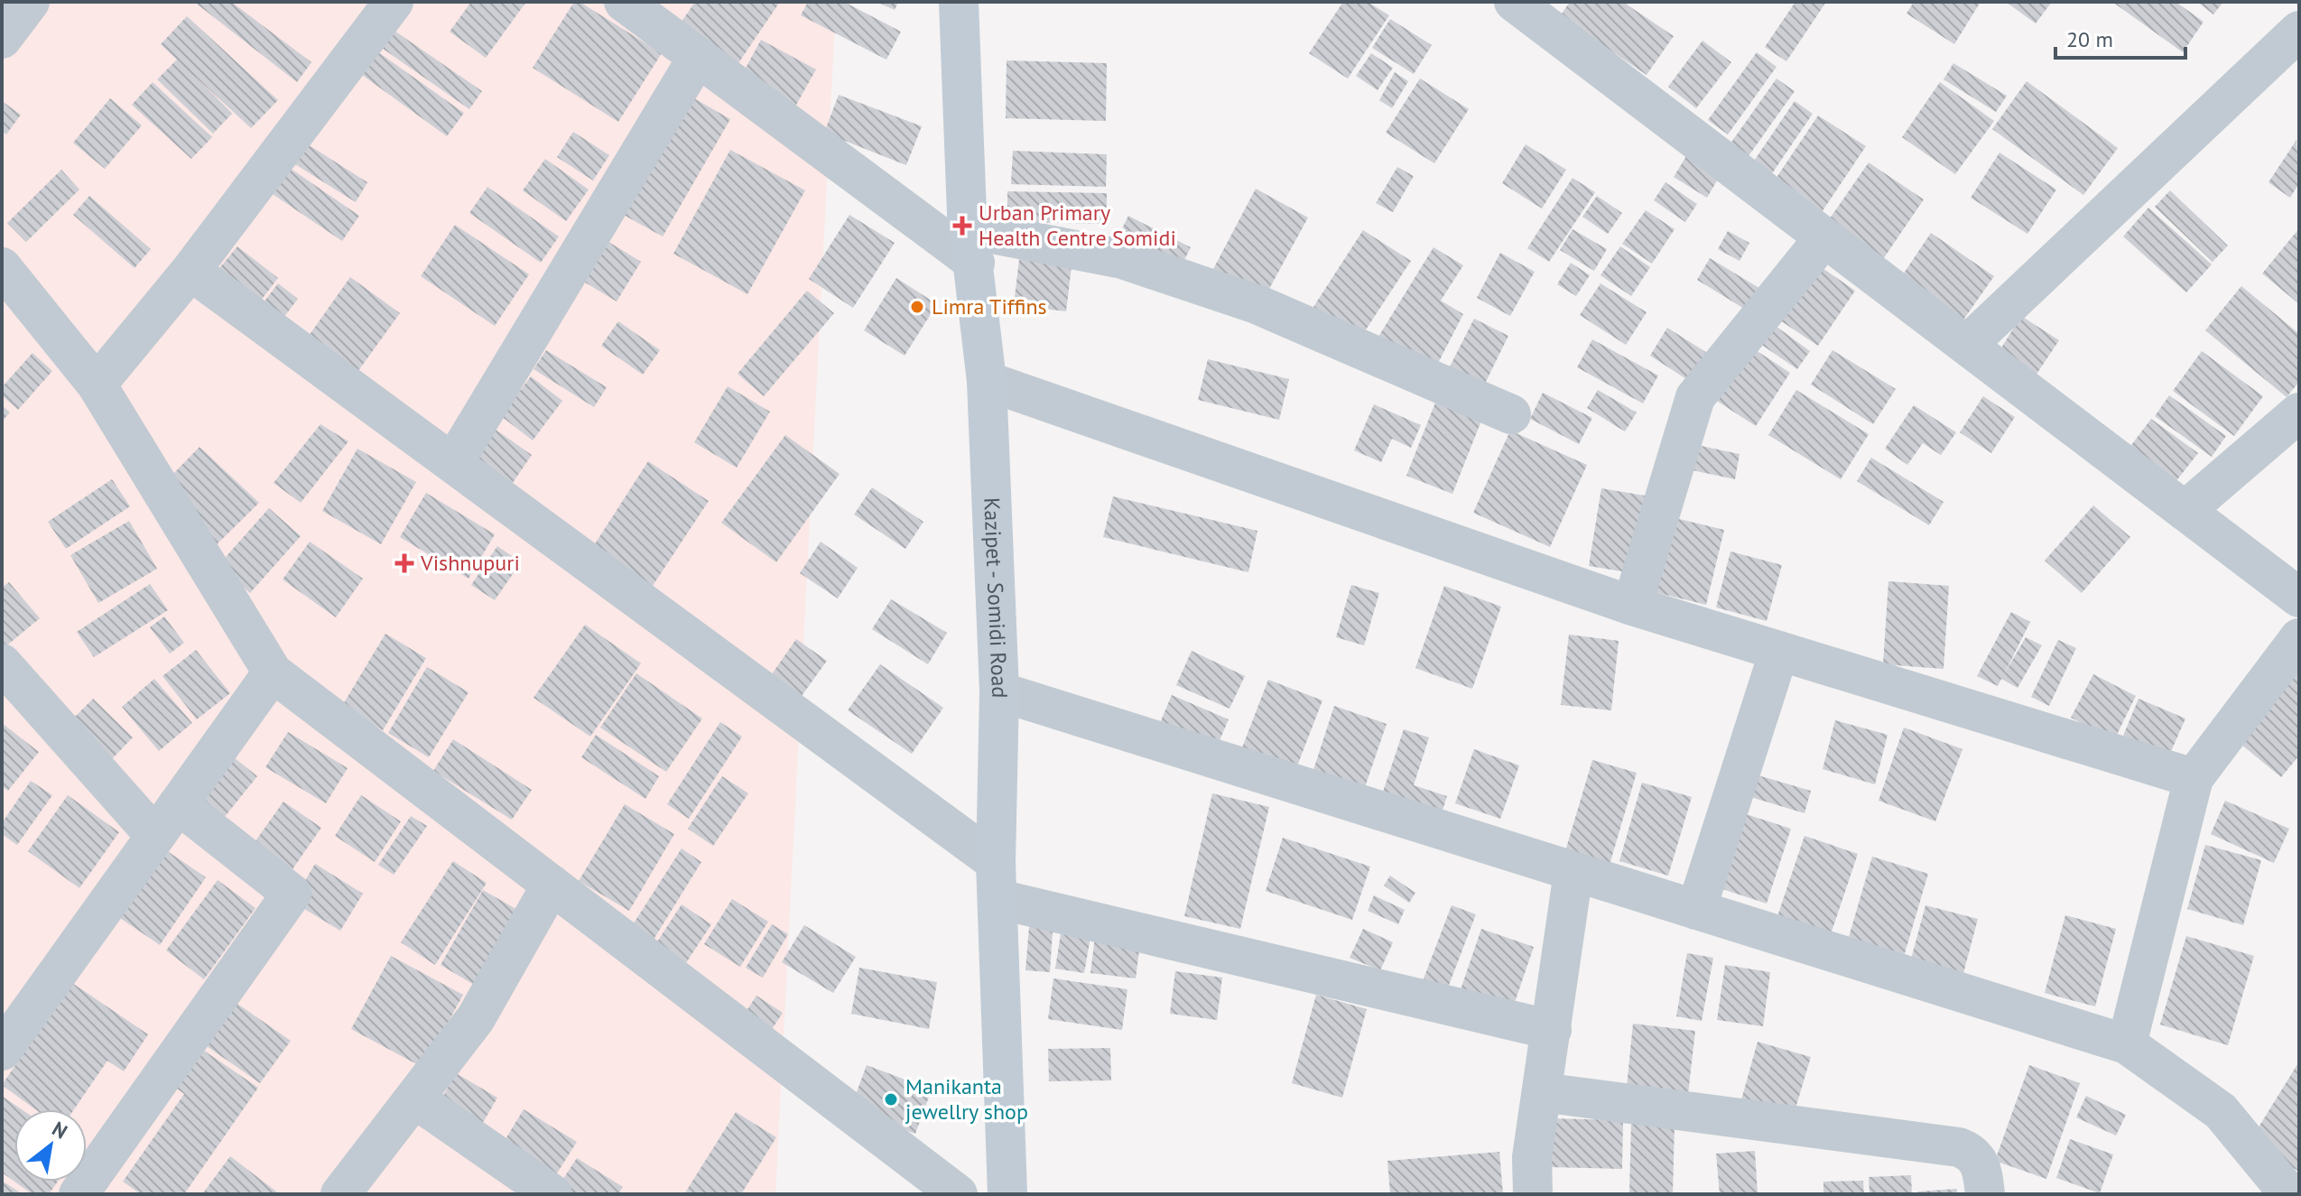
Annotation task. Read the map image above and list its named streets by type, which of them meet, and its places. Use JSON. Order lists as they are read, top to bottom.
{
  "streets": {
    "street": ["Kazipet - Somidi Road"]
  },
  "places": {
    "health": ["Urban Primary Health Centre Somidi", "Vishnupuri"],
    "other": ["Limra Tiffins", "Manikanta jewellry shop"]
  },
  "scale_bar": "20 m",
  "north": "top right"
}
